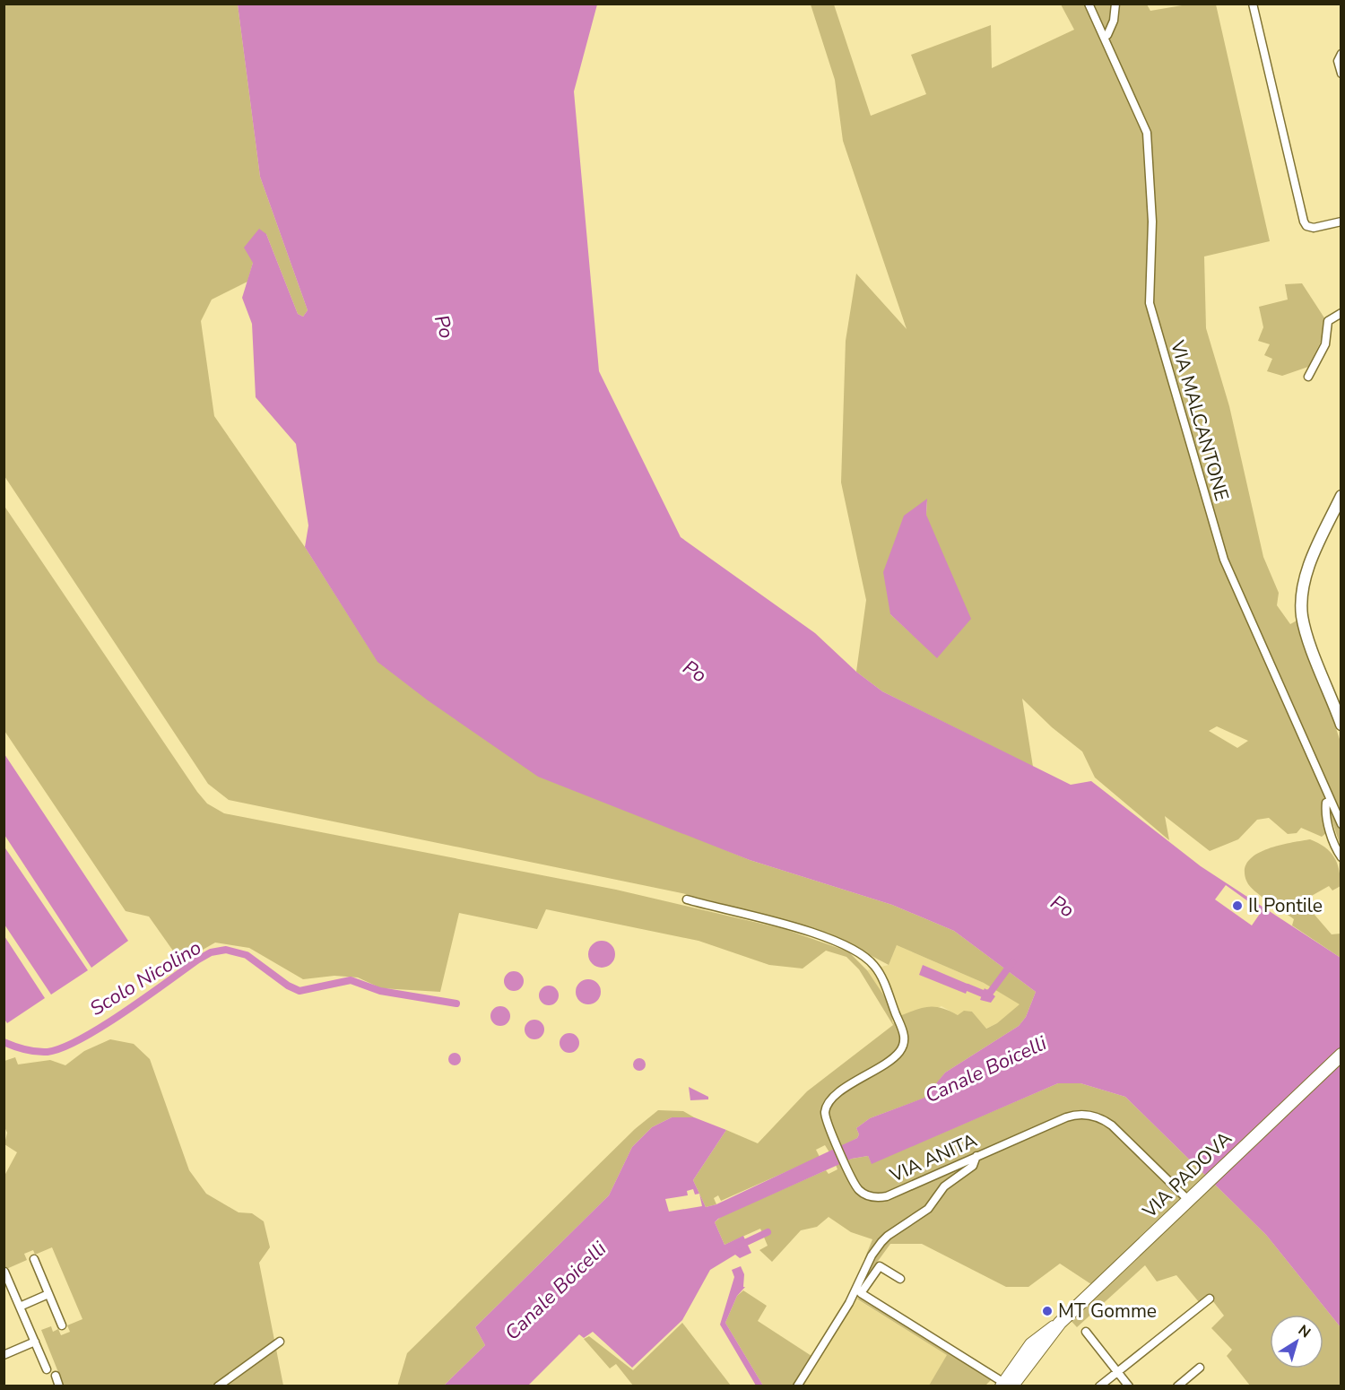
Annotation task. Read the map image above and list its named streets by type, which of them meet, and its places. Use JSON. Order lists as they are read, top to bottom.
{
  "streets": {
    "main road": ["VIA PADOVA"],
    "street": ["VIA MALCANTONE", "VIA ANITA"]
  },
  "crossings": [
    ["VIA ANITA", "VIA PADOVA"]
  ],
  "water": ["Po", "Scolo Nicolino", "Canale Boicelli"],
  "places": ["Il Pontile", "MT Gomme"],
  "north": "top right"
}
